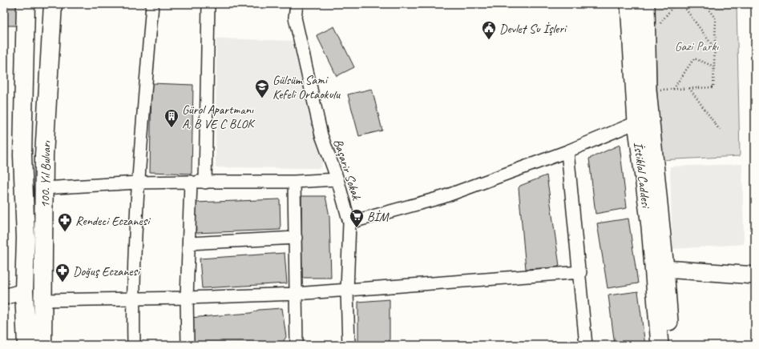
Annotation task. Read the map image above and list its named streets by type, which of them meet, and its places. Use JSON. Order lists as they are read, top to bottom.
{
  "streets": {
    "main road": ["100. Yıl Bulvarı", "İstiklal Caddesi"],
    "street": ["Başarir Sokak"]
  },
  "parks": ["Gazi Parkı"],
  "places": {
    "public building": ["Devlet Su İşleri"],
    "school or university": ["Gülsüm Sami Kefeli Ortaokulu"],
    "building": ["Gürol Apartmanı A, B VE C BLOK"],
    "supermarket": ["BİM"],
    "pharmacy": ["Rendeci Eczanesi", "Doğuş Eczanesi"]
  }
}
